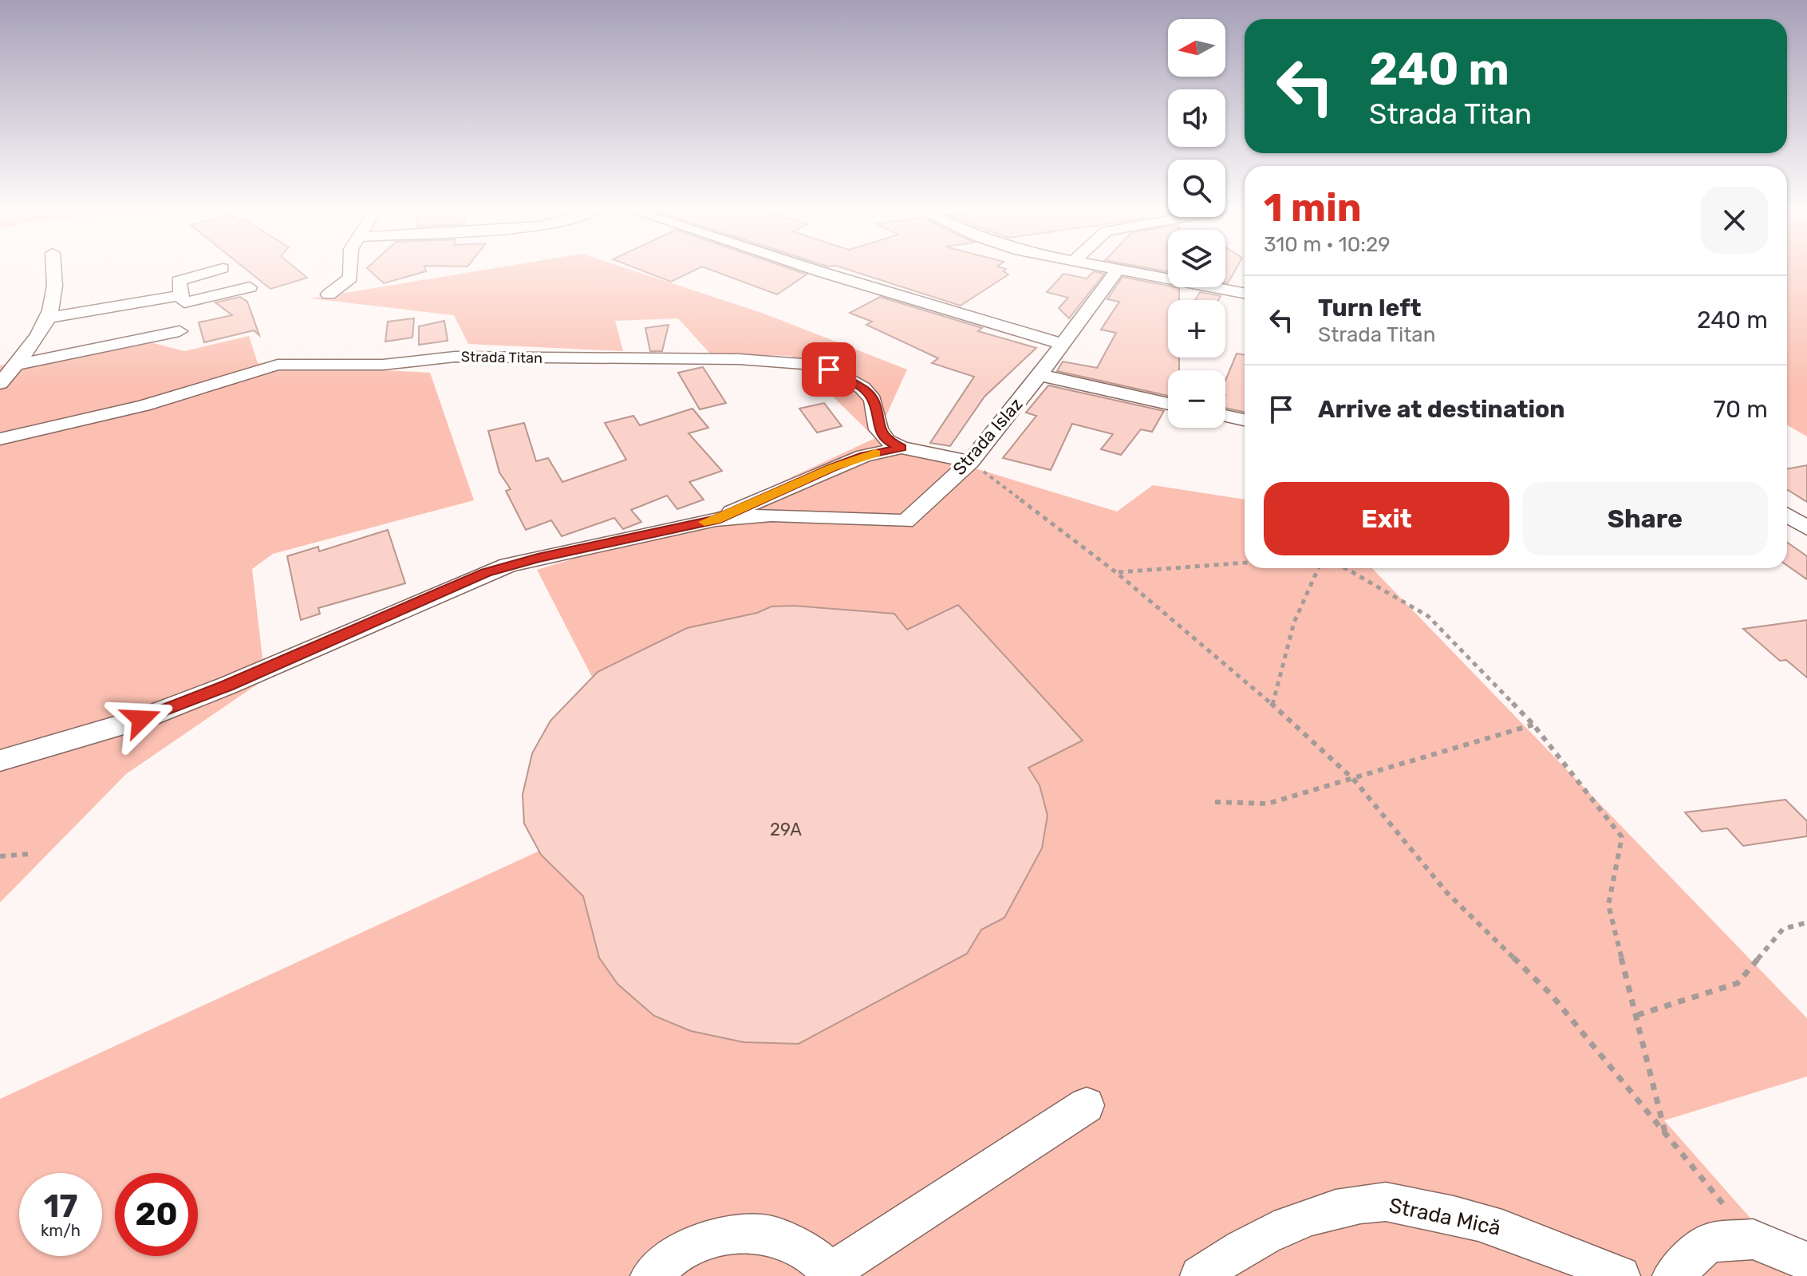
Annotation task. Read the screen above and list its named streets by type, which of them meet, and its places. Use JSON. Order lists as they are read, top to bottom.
{
  "streets": {
    "street": ["Strada Titan", "Strada Islaz", "Strada Mică"]
  },
  "crossings": [
    ["Strada Titan", "Strada Islaz"]
  ],
  "house_numbers": ["29A"],
  "north": "left",
  "page": {
    "map_buttons": ["+", "−"],
    "turn": ["240 m", "Strada Titan"],
    "heading": ["1 min", "310 m · 10:29"],
    "list": [
      {
        "name": "Turn left",
        "note": "Strada Titan",
        "value": "240 m"
      },
      {
        "name": "Arrive at destination",
        "value": "70 m"
      }
    ],
    "buttons": ["Exit", "Share"],
    "speed": "17 km/h",
    "limit": "20"
  }
}
